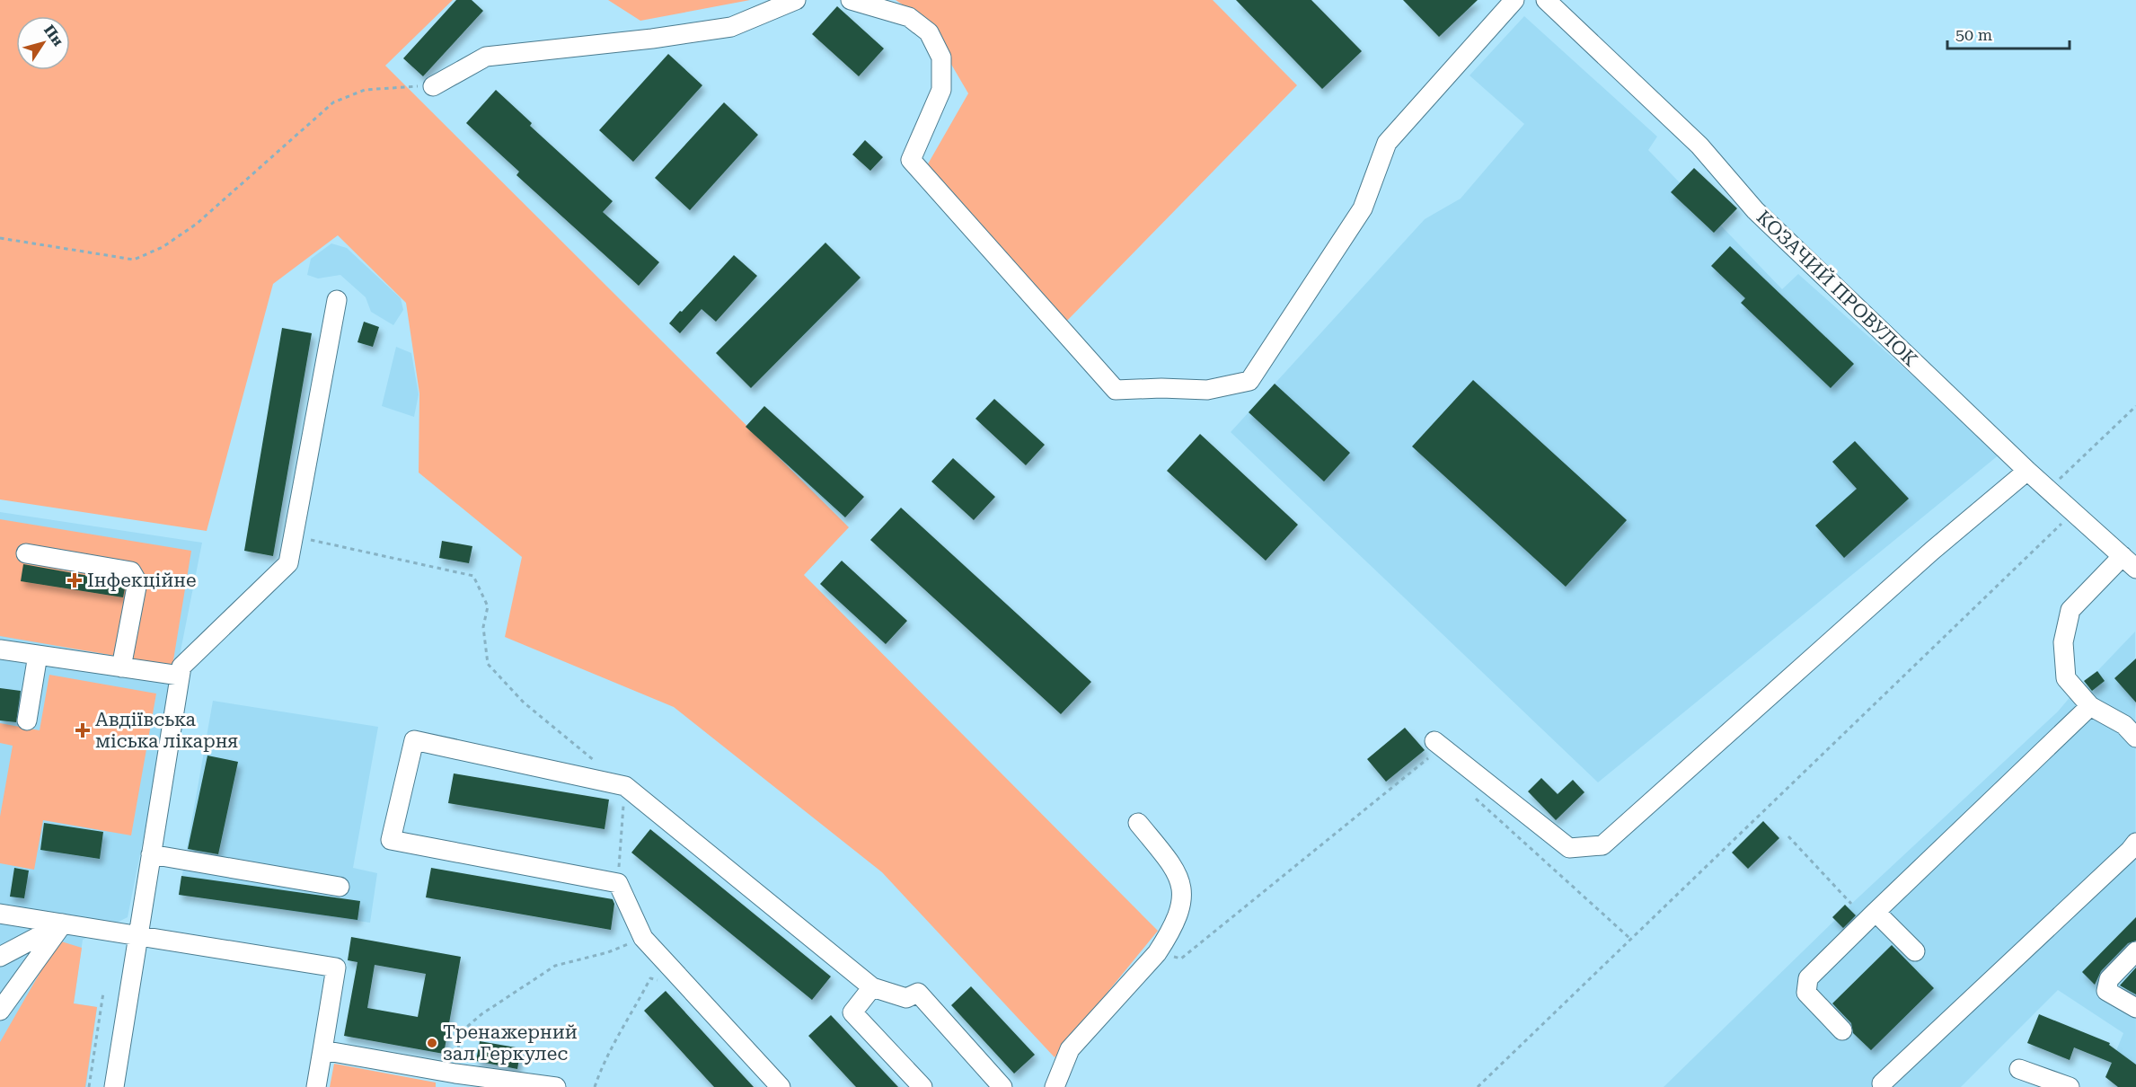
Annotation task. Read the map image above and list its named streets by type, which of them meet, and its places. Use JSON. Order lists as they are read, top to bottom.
{
  "streets": {
    "street": ["КОЗАЧИЙ ПРОВУЛОК"]
  },
  "places": {
    "health": ["Інфекційне", "Авдіївська міська лікарня"],
    "other": ["Тренажерний зал Геркулес"]
  },
  "scale_bar": "50 m",
  "north": "top right"
}
